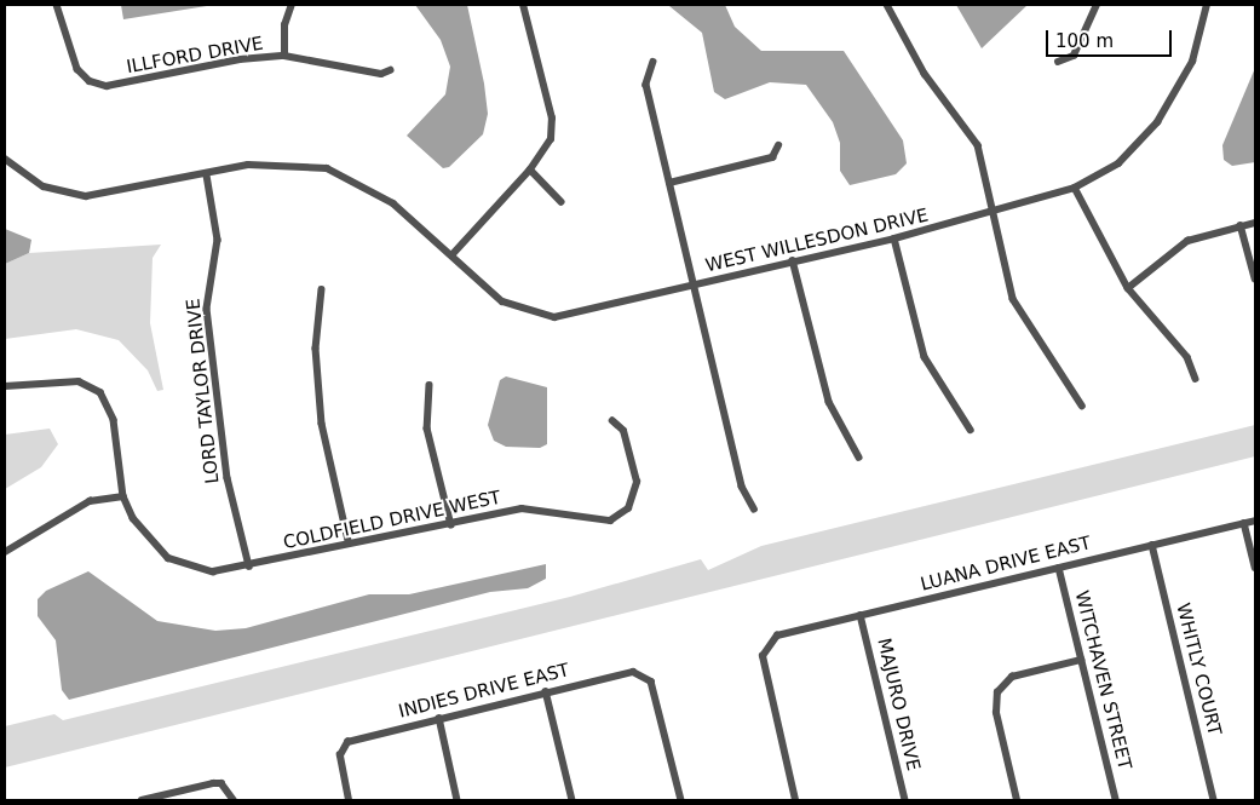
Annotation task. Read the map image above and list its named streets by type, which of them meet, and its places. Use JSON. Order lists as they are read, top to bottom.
{
  "streets": {
    "street": [
      "ILLFORD DRIVE",
      "WEST WILLESDON DRIVE",
      "LORD TAYLOR DRIVE",
      "COLDFIELD DRIVE WEST",
      "LUANA DRIVE EAST",
      "WHITLY COURT",
      "WITCHAVEN STREET",
      "INDIES DRIVE EAST",
      "MAJURO DRIVE"
    ]
  },
  "crossings": [
    ["WEST WILLESDON DRIVE", "LORD TAYLOR DRIVE"],
    ["LORD TAYLOR DRIVE", "COLDFIELD DRIVE WEST"],
    ["LUANA DRIVE EAST", "WHITLY COURT"],
    ["LUANA DRIVE EAST", "WITCHAVEN STREET"],
    ["LUANA DRIVE EAST", "MAJURO DRIVE"]
  ],
  "scale_bar": "100 m"
}
